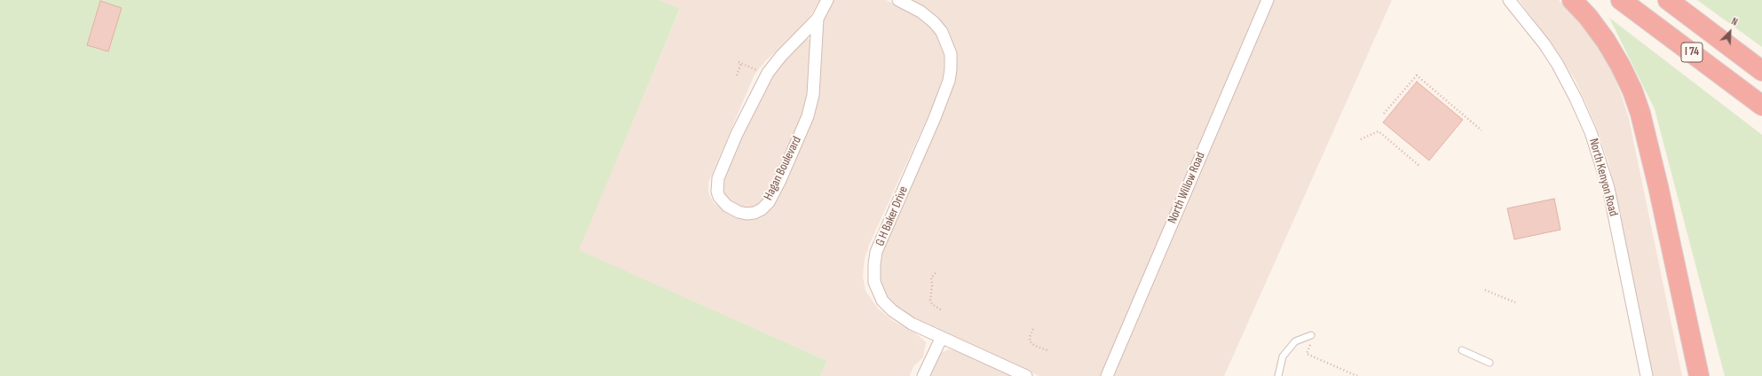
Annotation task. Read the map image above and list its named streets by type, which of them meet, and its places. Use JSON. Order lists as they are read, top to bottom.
{
  "streets": {
    "highway": ["I 74"],
    "street": [
      "Hagan Boulevard",
      "North Kenyon Road",
      "North Willow Road",
      "G H Baker Drive"
    ]
  },
  "north": "top right"
}
